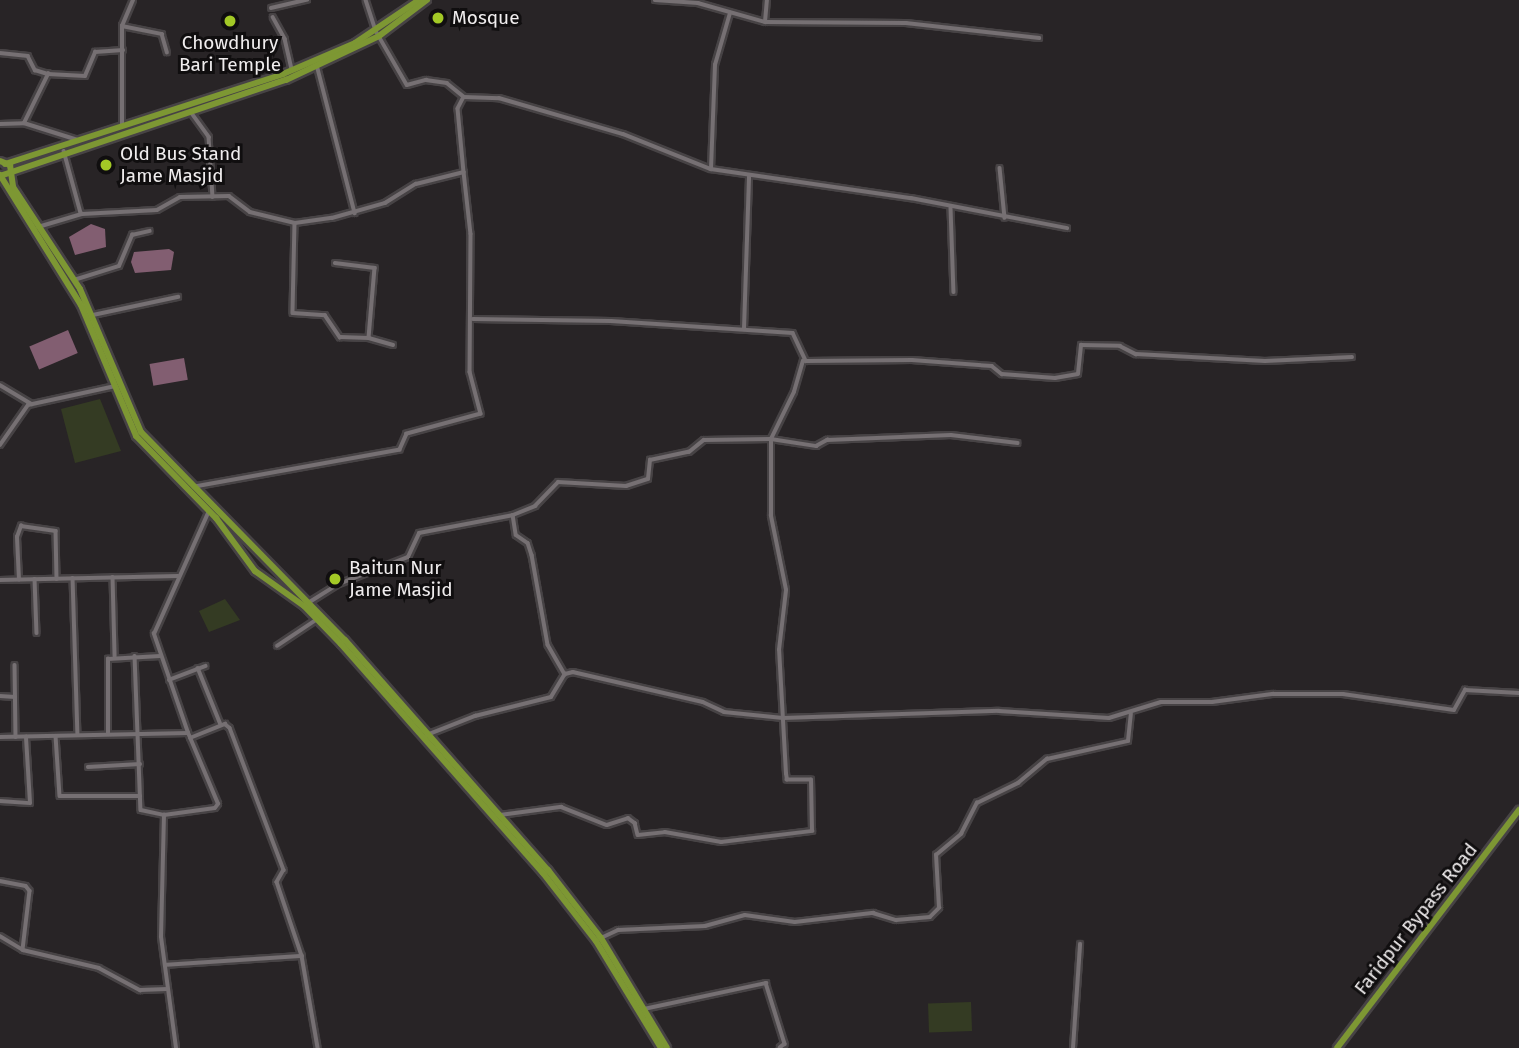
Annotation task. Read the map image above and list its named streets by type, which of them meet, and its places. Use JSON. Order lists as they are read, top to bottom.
{
  "streets": {
    "highway": ["Faridpur Bypass Road"]
  },
  "places": [
    "Mosque",
    "Chowdhury Bari Temple",
    "Old Bus Stand Jame Masjid",
    "Baitun Nur Jame Masjid"
  ]
}
